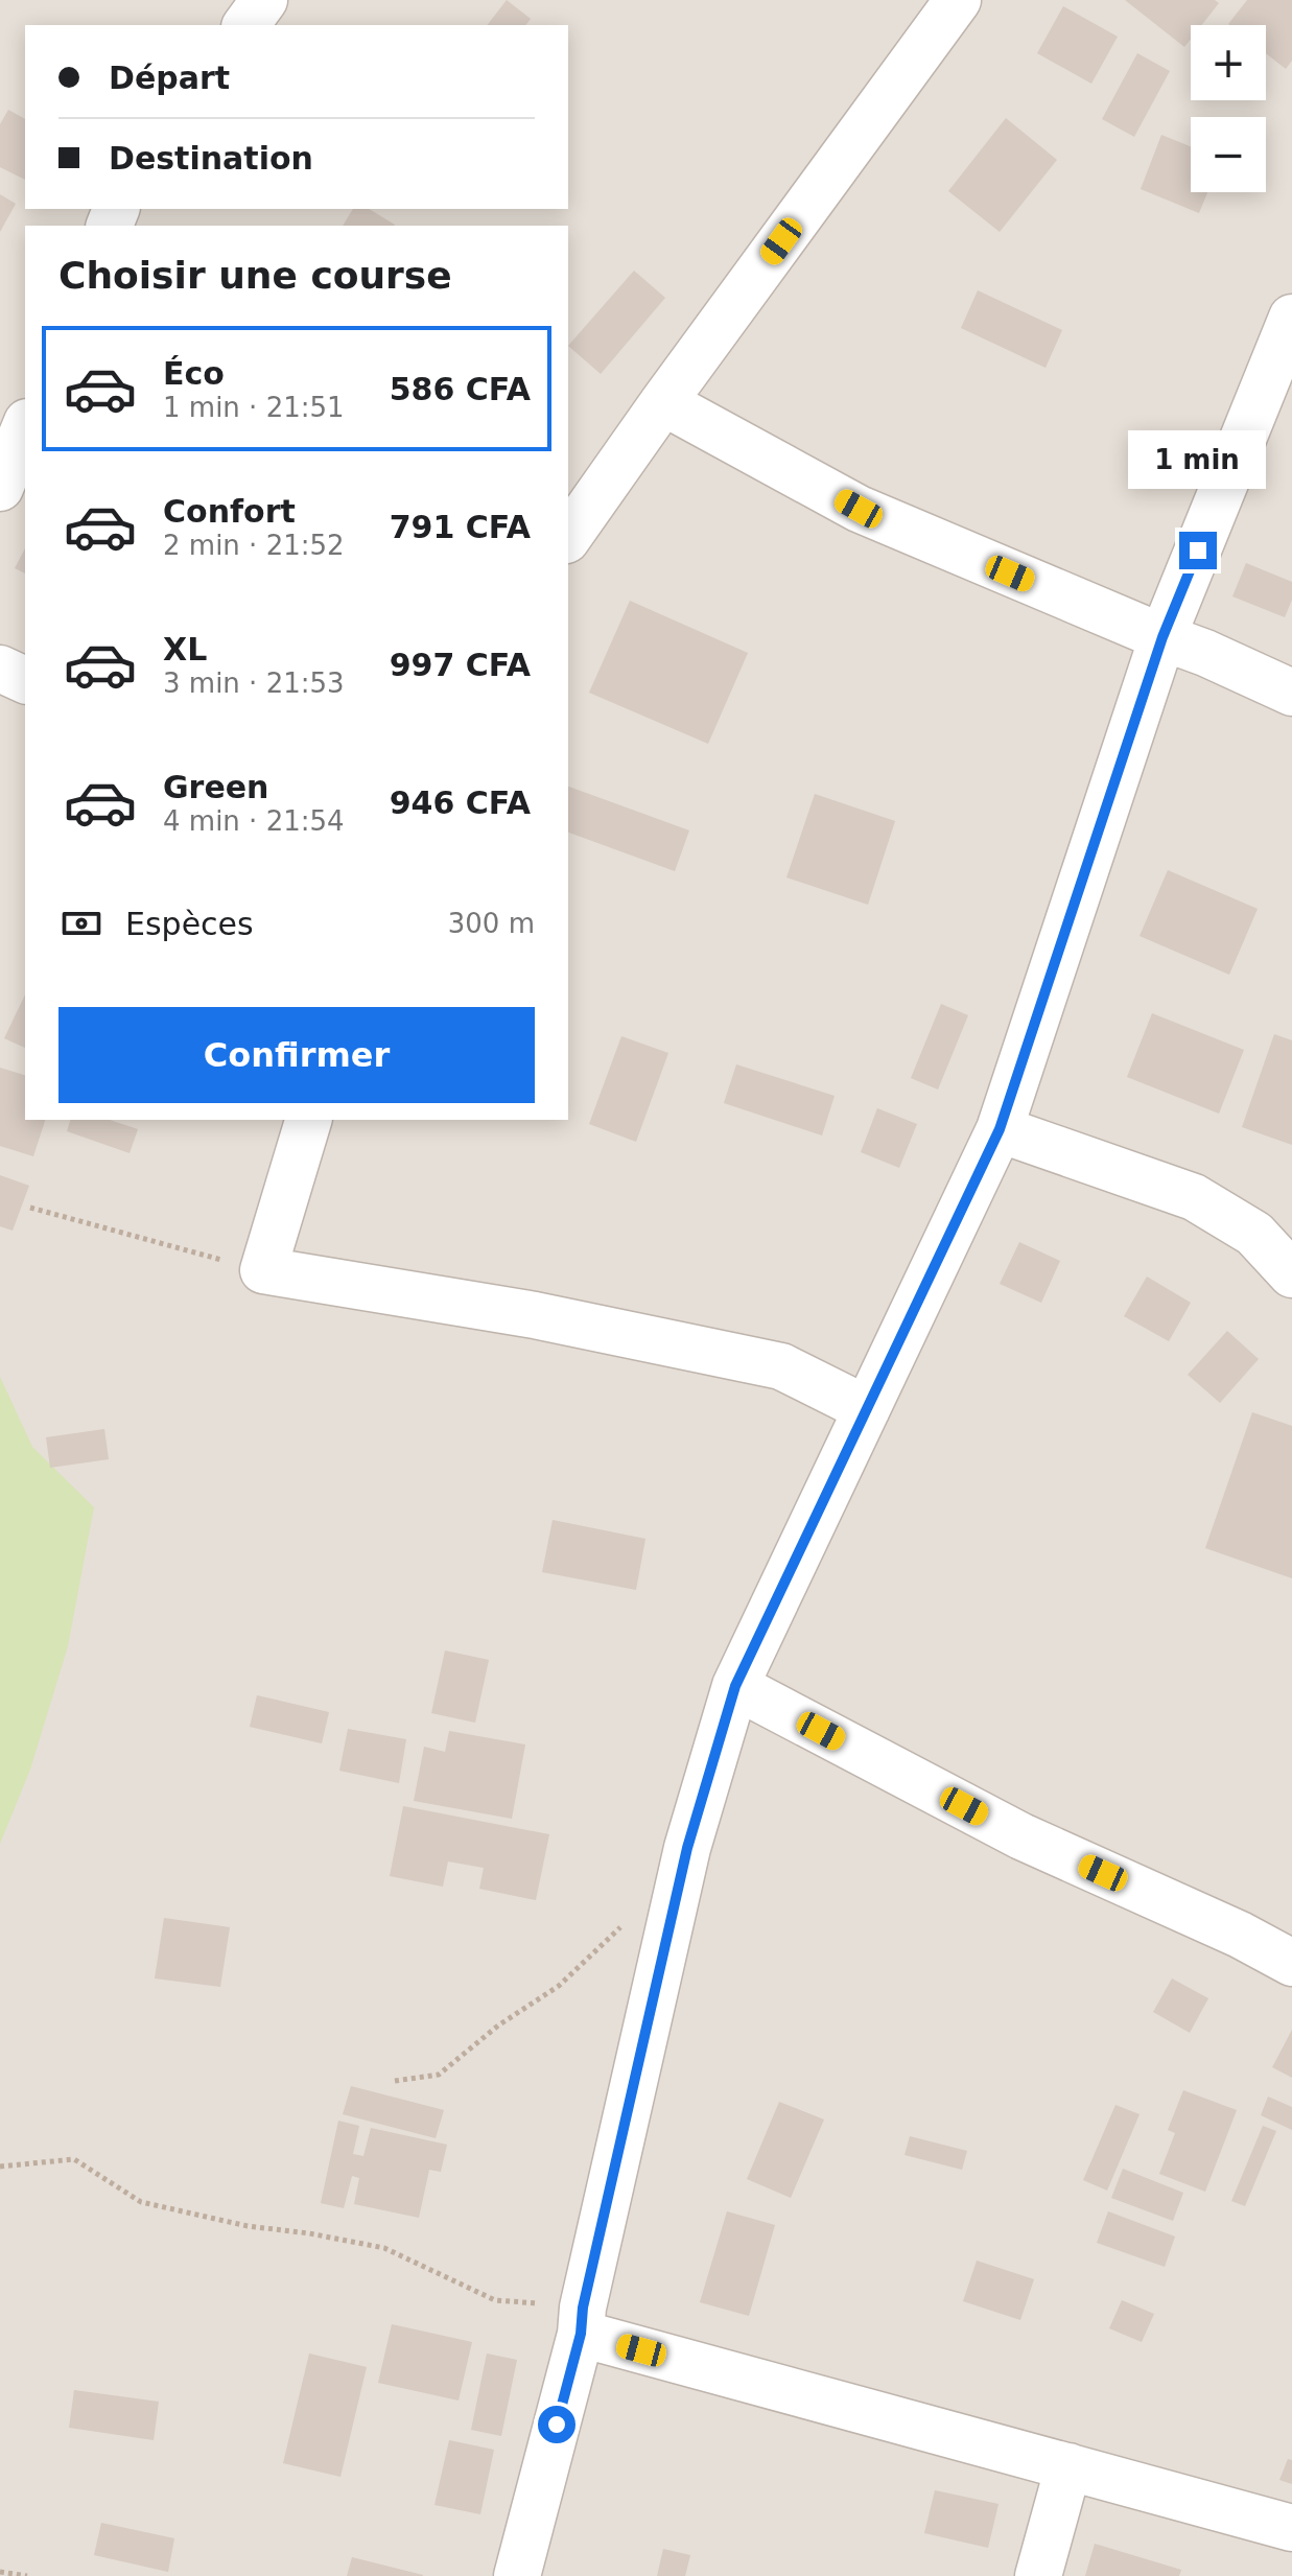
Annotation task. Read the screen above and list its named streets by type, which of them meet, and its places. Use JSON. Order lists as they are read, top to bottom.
{
  "page": {
    "map_buttons": ["+", "−"],
    "banner": ["Départ", "Destination"],
    "heading": "Choisir une course",
    "list": [
      {
        "name": "Éco",
        "note": "1 min · 21:51",
        "value": "586 CFA"
      },
      {
        "name": "Confort",
        "note": "2 min · 21:52",
        "value": "791 CFA"
      },
      {
        "name": "XL",
        "note": "3 min · 21:53",
        "value": "997 CFA"
      },
      {
        "name": "Green",
        "note": "4 min · 21:54",
        "value": "946 CFA"
      }
    ],
    "bubble": "1 min",
    "pay": ["Espèces", "300 m"],
    "buttons": "Confirmer"
  }
}
